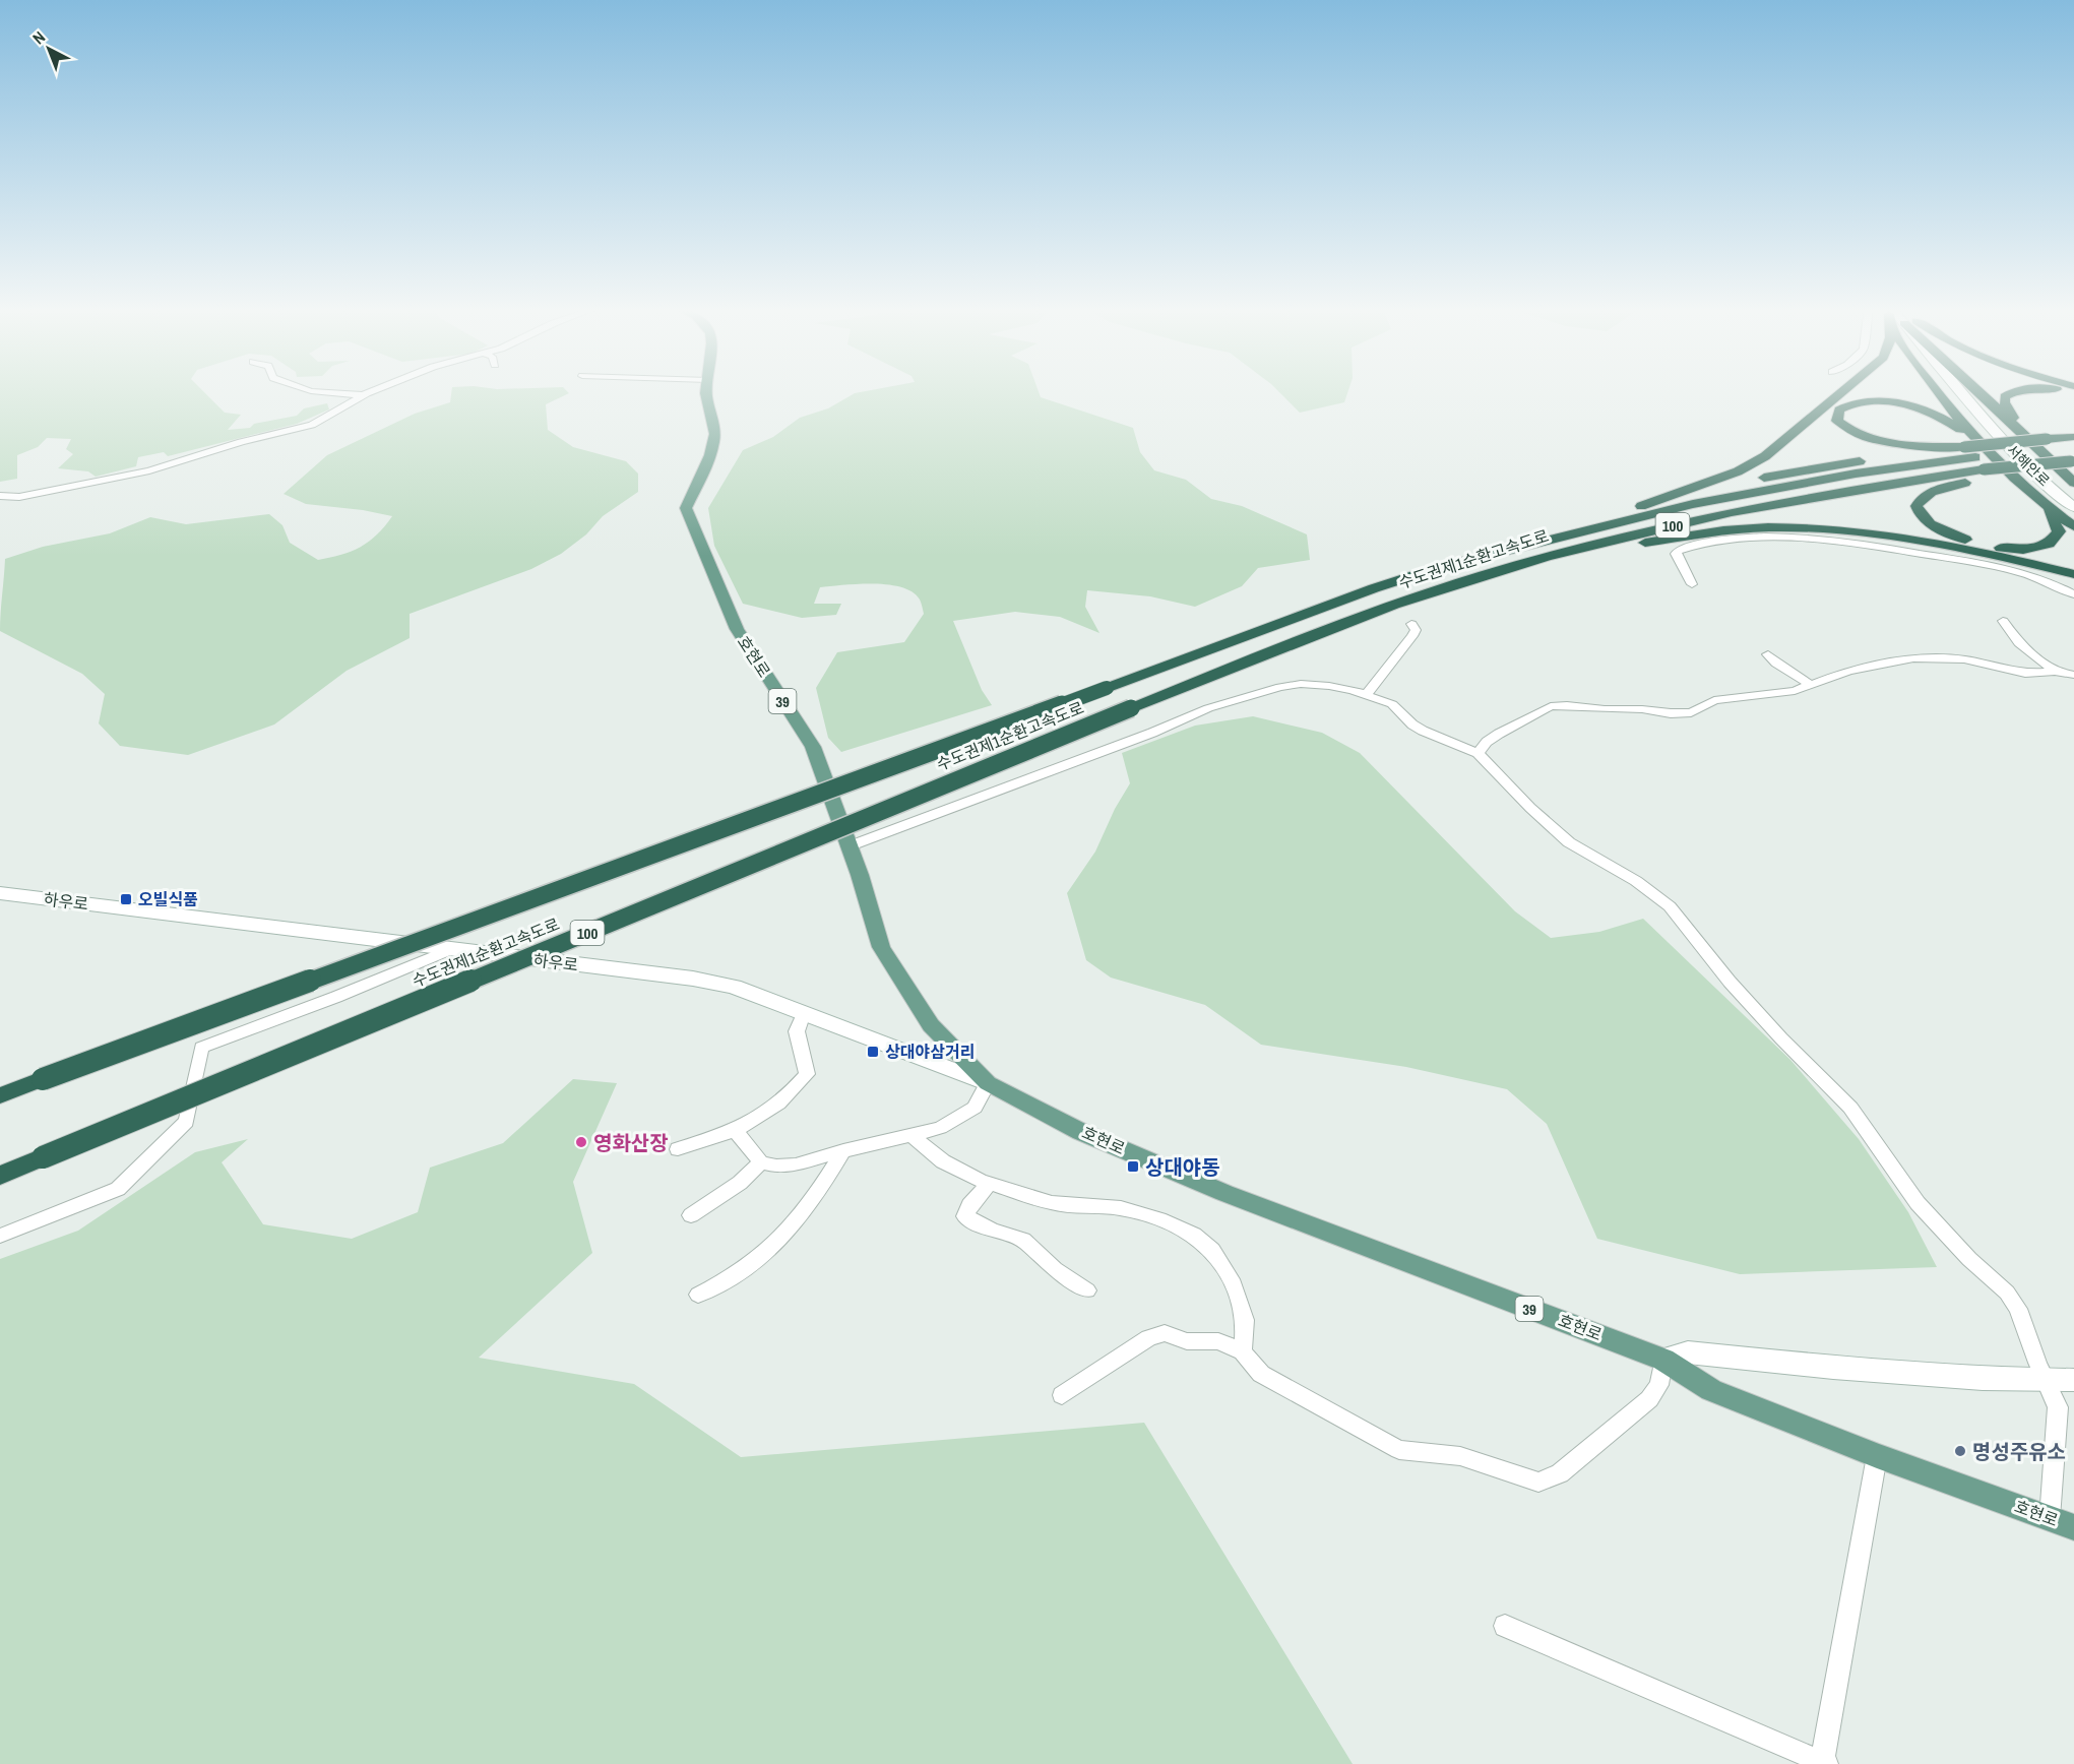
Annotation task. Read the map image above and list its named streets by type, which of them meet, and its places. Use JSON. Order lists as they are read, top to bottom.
{
  "streets": {
    "highway": ["100", "수도권제1순환고속도로"],
    "main road": ["호현로", "39"],
    "street": ["서해안로", "하우로"]
  },
  "crossings": [
    ["호현로", "하우로"]
  ],
  "places": {
    "transit": ["오빌식품", "상대야삼거리", "상대야동"],
    "other": ["영화산장", "명성주유소"]
  },
  "north": "top left"
}
